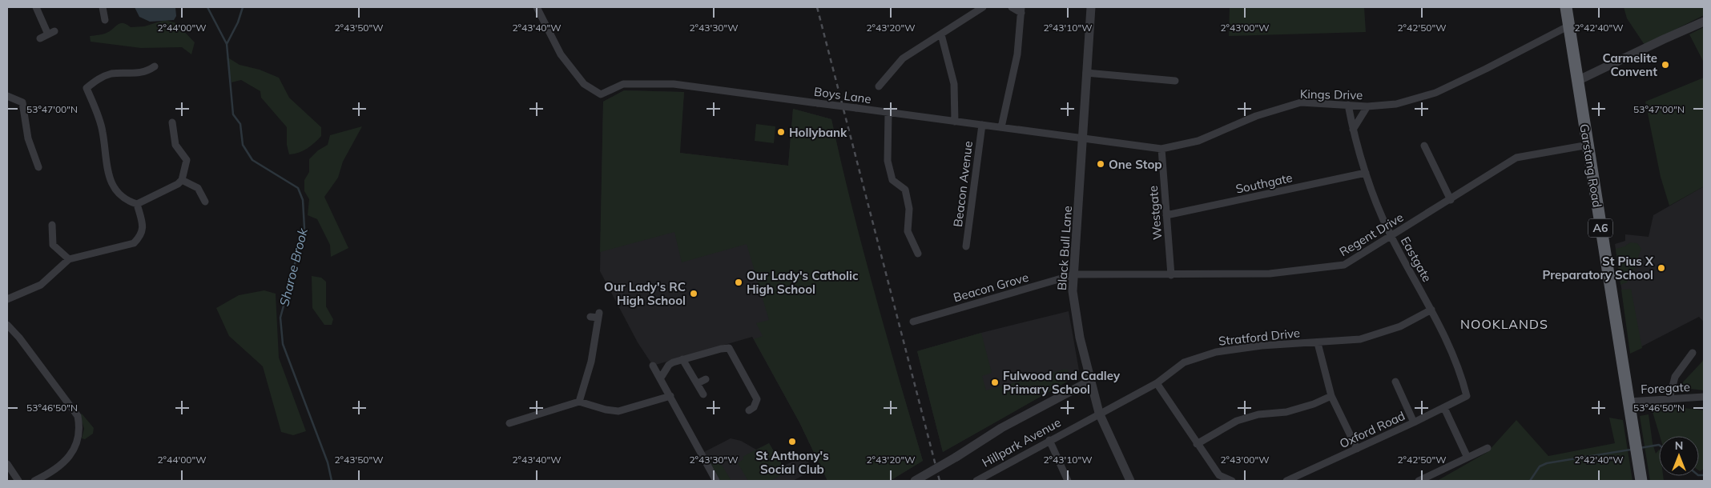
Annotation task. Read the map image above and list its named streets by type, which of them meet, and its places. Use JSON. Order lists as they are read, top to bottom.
{
  "streets": {
    "highway": ["Garstang Road", "A6"],
    "street": [
      "Kings Drive",
      "Boys Lane",
      "Southgate",
      "Beacon Avenue",
      "Westgate",
      "Regent Drive",
      "Black Bull Lane",
      "Eastgate",
      "Beacon Grove",
      "Stratford Drive",
      "Foregate",
      "Oxford Road",
      "Hillpark Avenue"
    ]
  },
  "crossings": [
    ["Kings Drive", "Boys Lane"],
    ["Kings Drive", "Garstang Road"],
    ["Kings Drive", "Westgate"],
    ["Kings Drive", "Black Bull Lane"],
    ["Kings Drive", "Eastgate"],
    ["Boys Lane", "Beacon Avenue"],
    ["Boys Lane", "Black Bull Lane"],
    ["Garstang Road", "Regent Drive"],
    ["Garstang Road", "Foregate"],
    ["Southgate", "Westgate"],
    ["Southgate", "Eastgate"],
    ["Westgate", "Regent Drive"],
    ["Regent Drive", "Black Bull Lane"],
    ["Regent Drive", "Eastgate"],
    ["Regent Drive", "Beacon Grove"],
    ["Black Bull Lane", "Beacon Grove"],
    ["Black Bull Lane", "Stratford Drive"],
    ["Black Bull Lane", "Hillpark Avenue"],
    ["Eastgate", "Stratford Drive"],
    ["Eastgate", "Oxford Road"],
    ["Stratford Drive", "Hillpark Avenue"]
  ],
  "districts": ["NOOKLANDS"],
  "water": ["Sharoe Brook"],
  "places": [
    "Carmelite Convent",
    "Hollybank",
    "One Stop",
    "St Pius X Preparatory School",
    "Our Lady's Catholic High School",
    "Our Lady's RC High School",
    "Fulwood and Cadley Primary School",
    "St Anthony's Social Club"
  ],
  "north": "top",
  "coordinates": [
    "2°44'00\"W",
    "2°43'50\"W",
    "2°43'40\"W",
    "2°43'30\"W",
    "2°43'20\"W",
    "2°43'10\"W",
    "2°43'00\"W",
    "2°42'50\"W",
    "2°42'40\"W",
    "53°47'00\"N",
    "53°46'50\"N"
  ]
}
